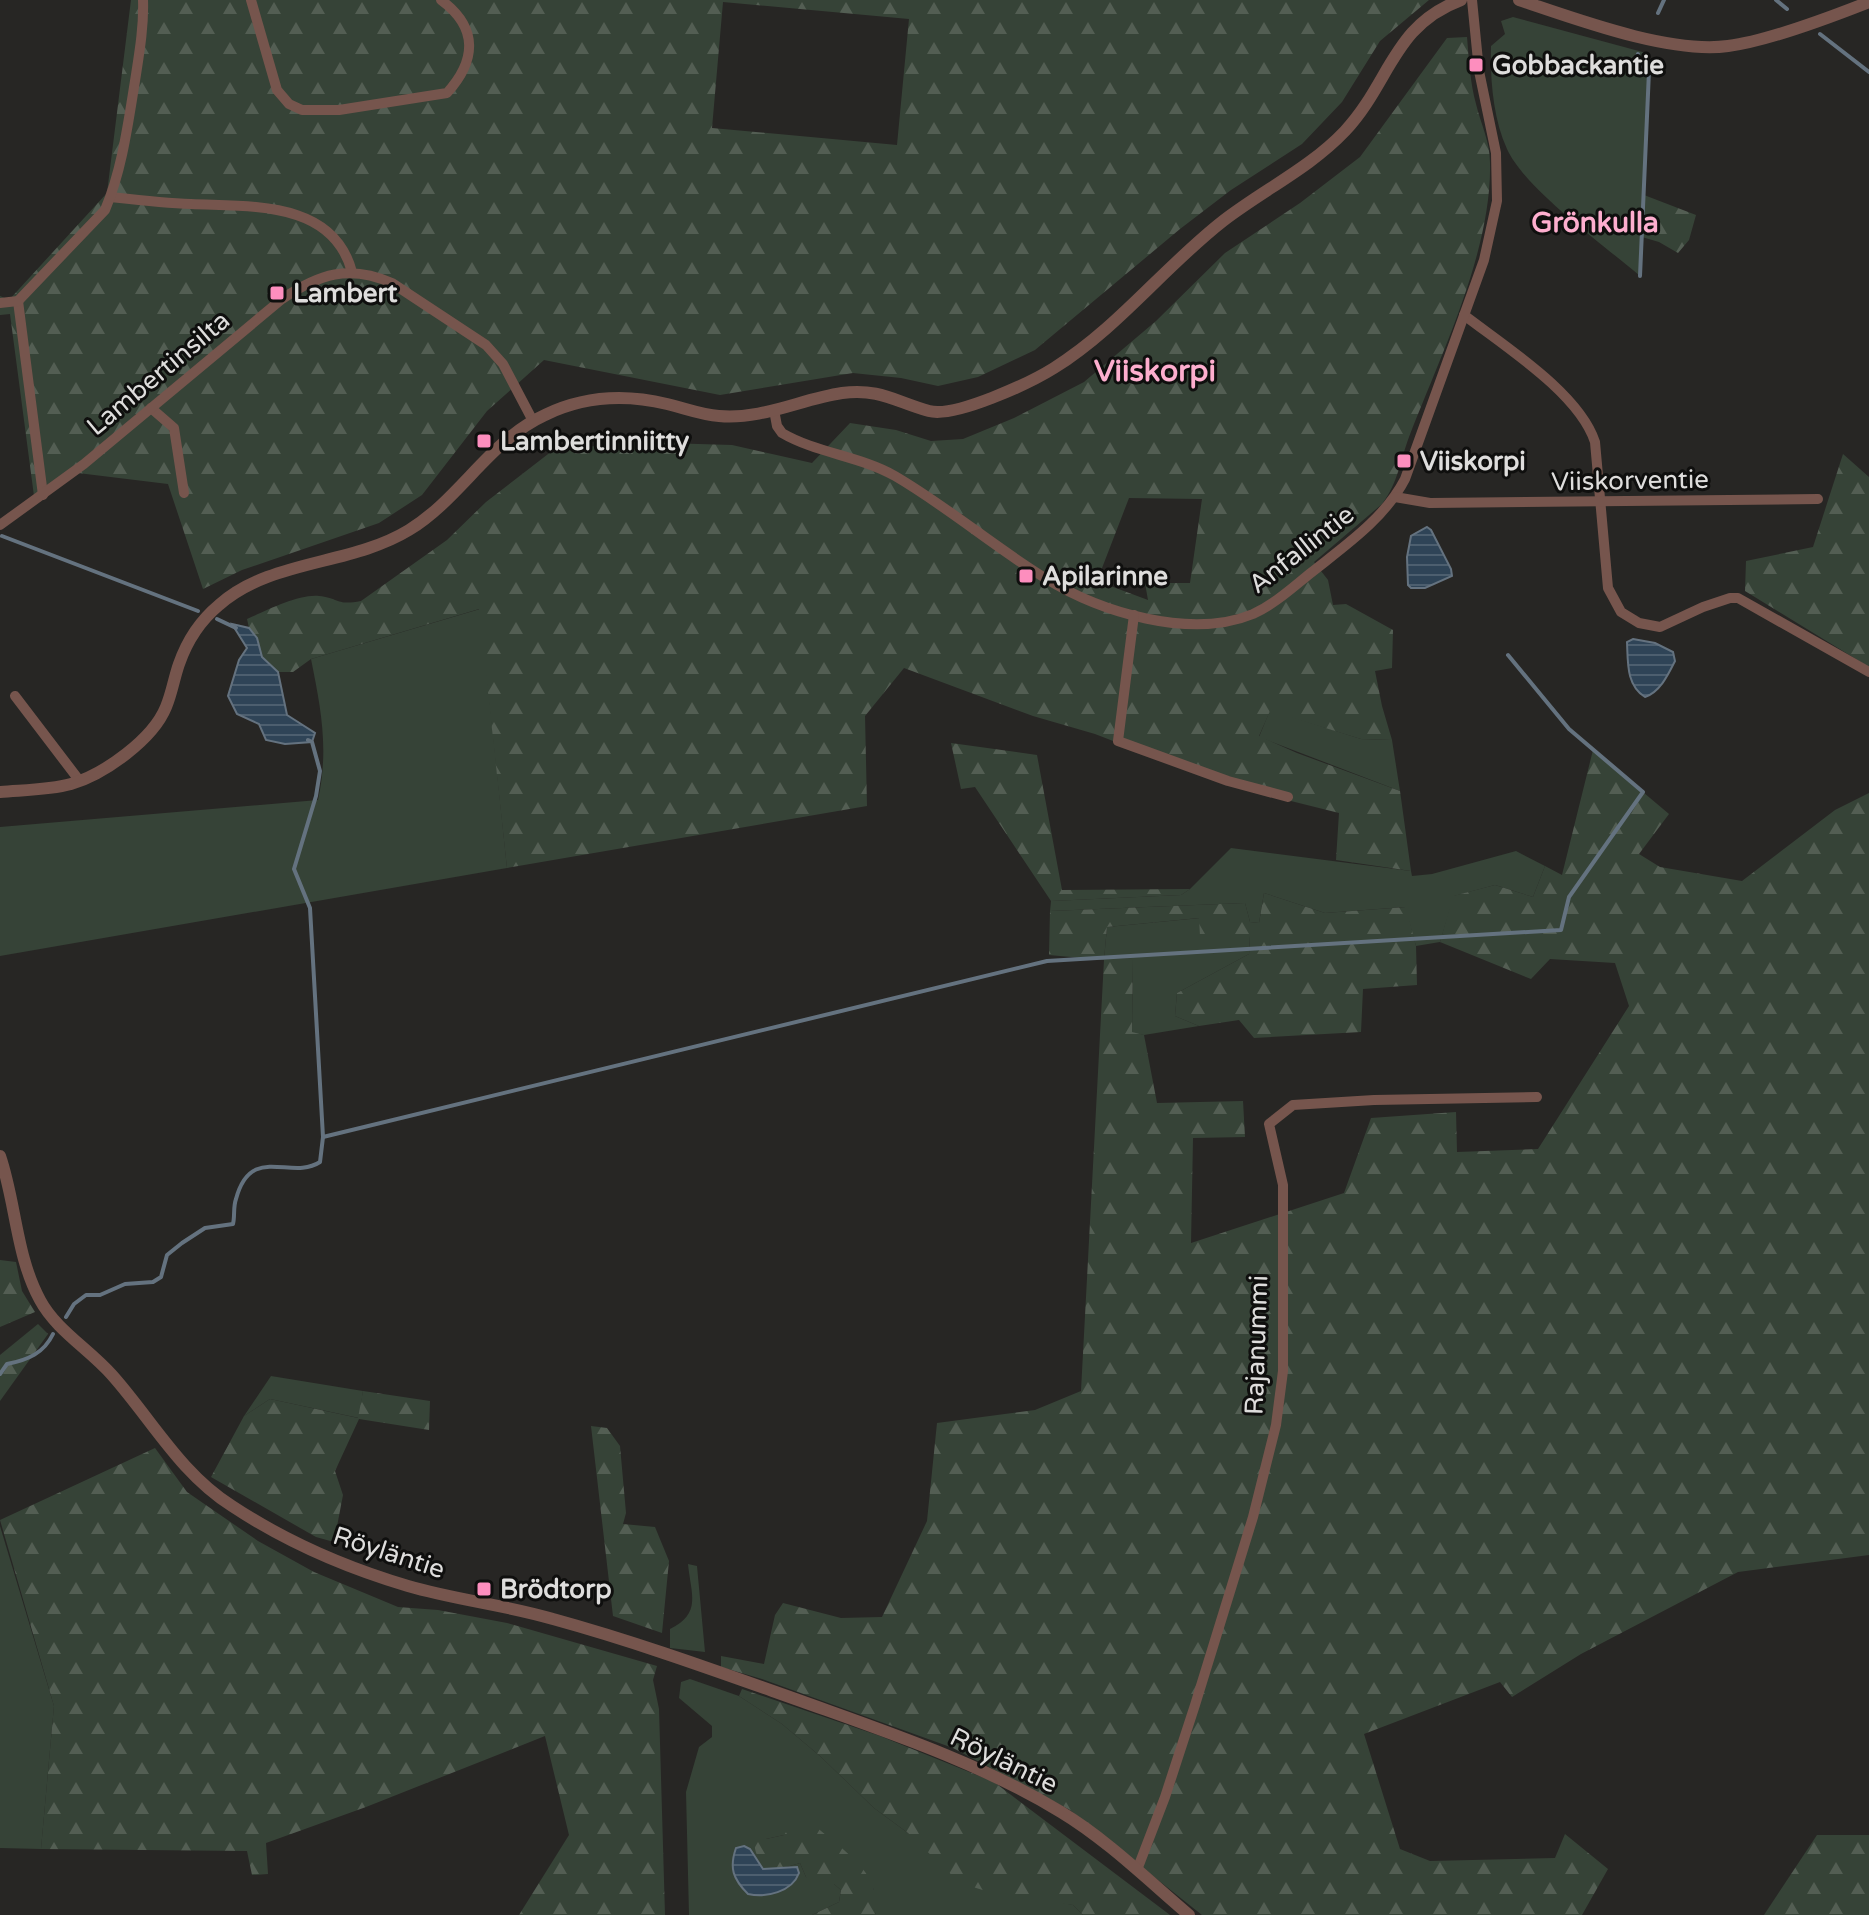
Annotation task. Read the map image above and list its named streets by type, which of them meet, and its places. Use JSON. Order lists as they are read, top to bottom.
{
  "streets": {
    "street": [
      "Lambertinsilta",
      "Viiskorventie",
      "Anfallintie",
      "Rajanummi",
      "Röyläntie"
    ]
  },
  "crossings": [
    ["Viiskorventie", "Anfallintie"],
    ["Rajanummi", "Röyläntie"]
  ],
  "districts": ["Grönkulla", "Viiskorpi"],
  "places": {
    "transit": [
      "Gobbackantie",
      "Lambert",
      "Lambertinniitty",
      "Viiskorpi",
      "Apilarinne",
      "Brödtorp"
    ]
  }
}
